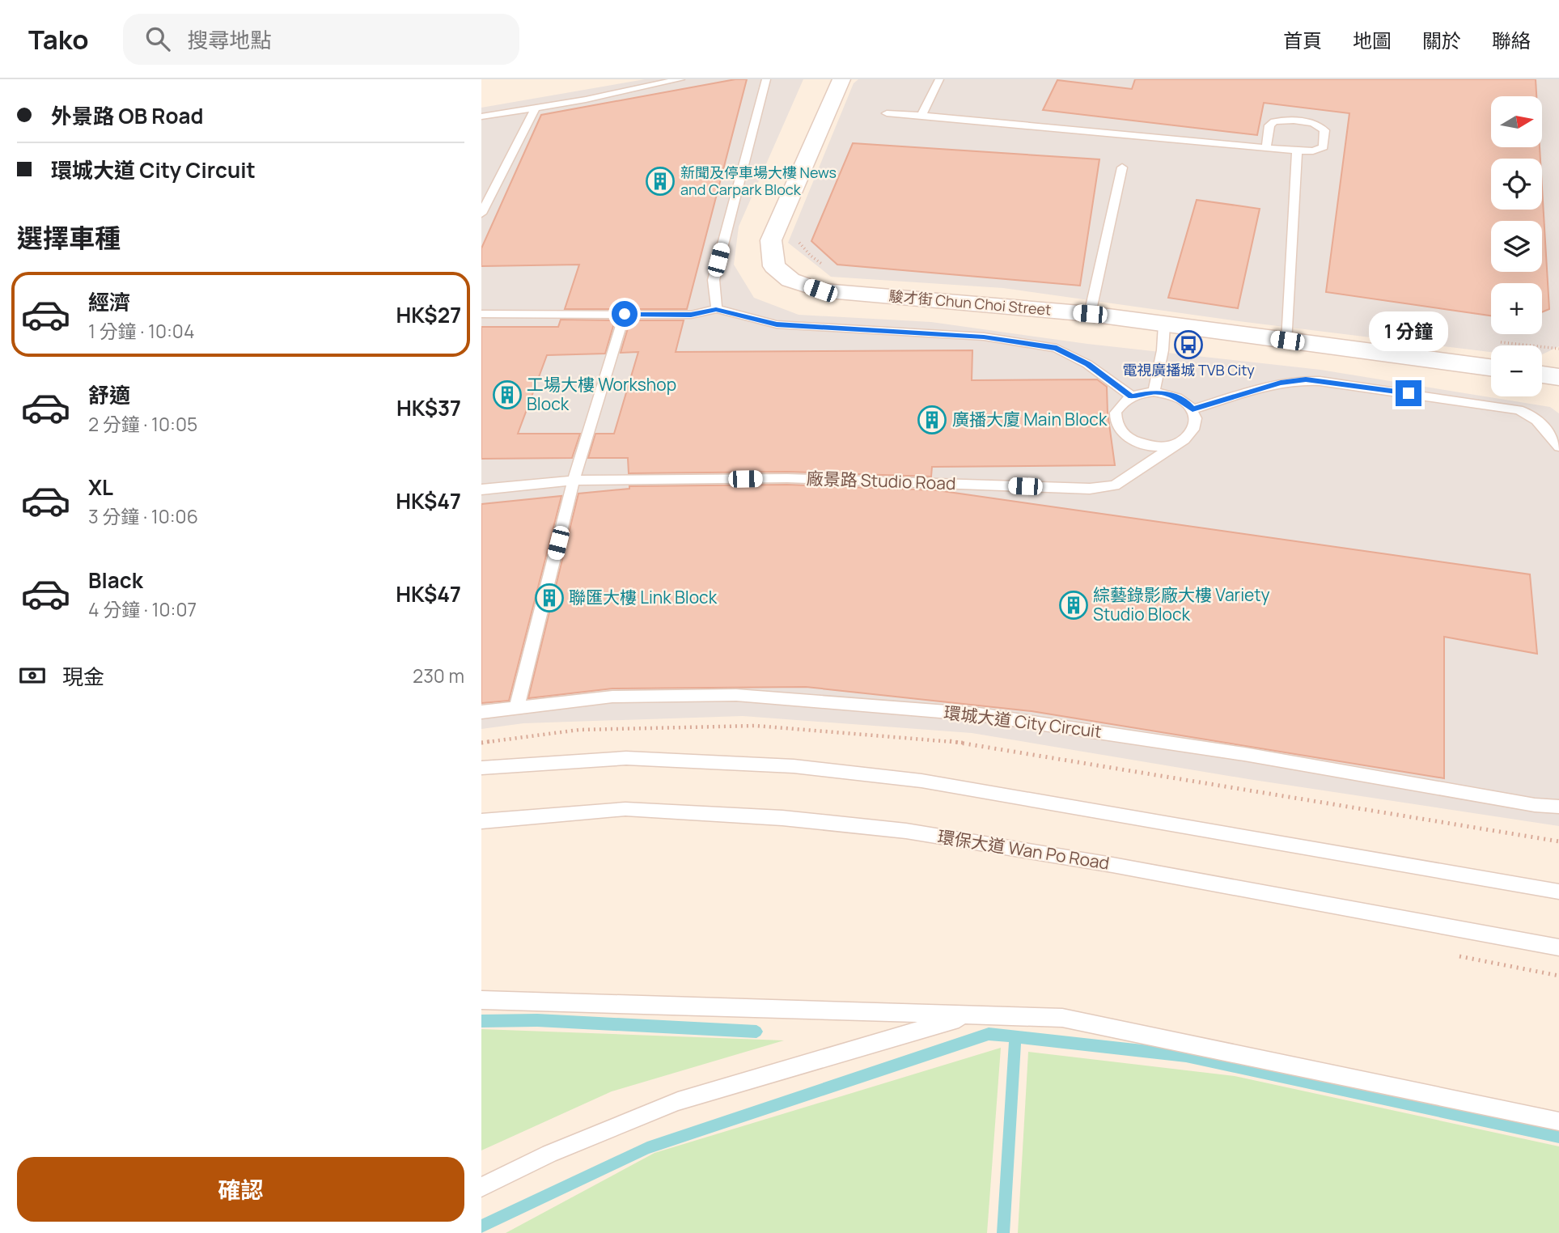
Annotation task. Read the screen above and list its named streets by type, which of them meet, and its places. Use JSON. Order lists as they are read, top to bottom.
{
  "streets": {
    "street": ["駿才街 Chun Choi Street"],
    "lane": ["廠景路 Studio Road", "環城大道 City Circuit", "環保大道 Wan Po Road"]
  },
  "places": {
    "building": [
      "新聞及停車場大樓 News and Carpark Block",
      "工場大樓 Workshop Block",
      "廣播大廈 Main Block",
      "聯匯大樓 Link Block",
      "綜藝錄影廠大樓 Variety Studio Block"
    ],
    "bus stop": ["電視廣播城 TVB City"]
  },
  "north": "right",
  "page": {
    "header": "Tako",
    "search": "搜尋地點",
    "nav": [
      "首頁",
      "地圖",
      "關於",
      "聯絡"
    ],
    "banner": ["外景路 OB Road", "環城大道 City Circuit"],
    "map_buttons": ["+", "−"],
    "heading": "選擇車種",
    "list": [
      {
        "name": "經濟",
        "note": "1 分鐘 · 10:04",
        "value": "HK$27"
      },
      {
        "name": "舒適",
        "note": "2 分鐘 · 10:05",
        "value": "HK$37"
      },
      {
        "name": "XL",
        "note": "3 分鐘 · 10:06",
        "value": "HK$47"
      },
      {
        "name": "Black",
        "note": "4 分鐘 · 10:07",
        "value": "HK$47"
      }
    ],
    "bubble": "1 分鐘",
    "pay": ["現金", "230 m"],
    "buttons": "確認"
  }
}
